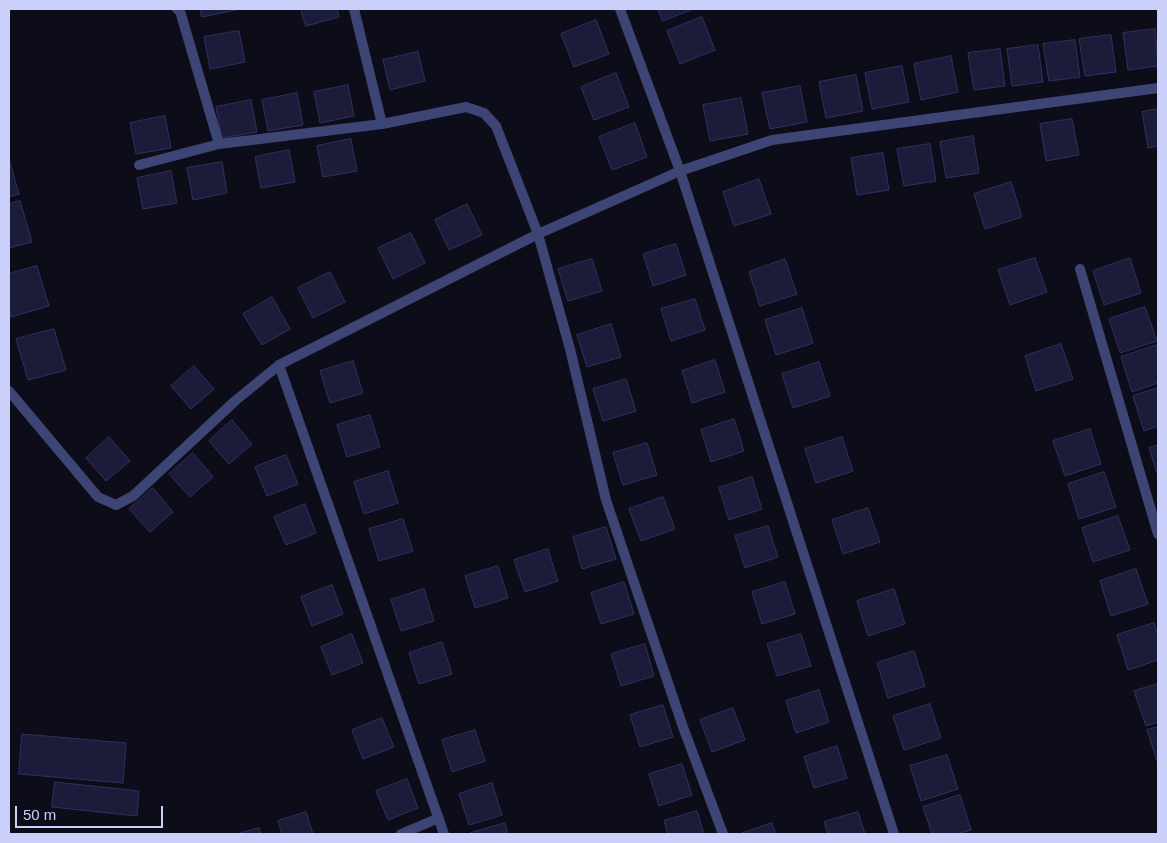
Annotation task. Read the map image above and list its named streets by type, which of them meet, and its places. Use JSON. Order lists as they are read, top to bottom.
{
  "scale_bar": "50 m"
}
